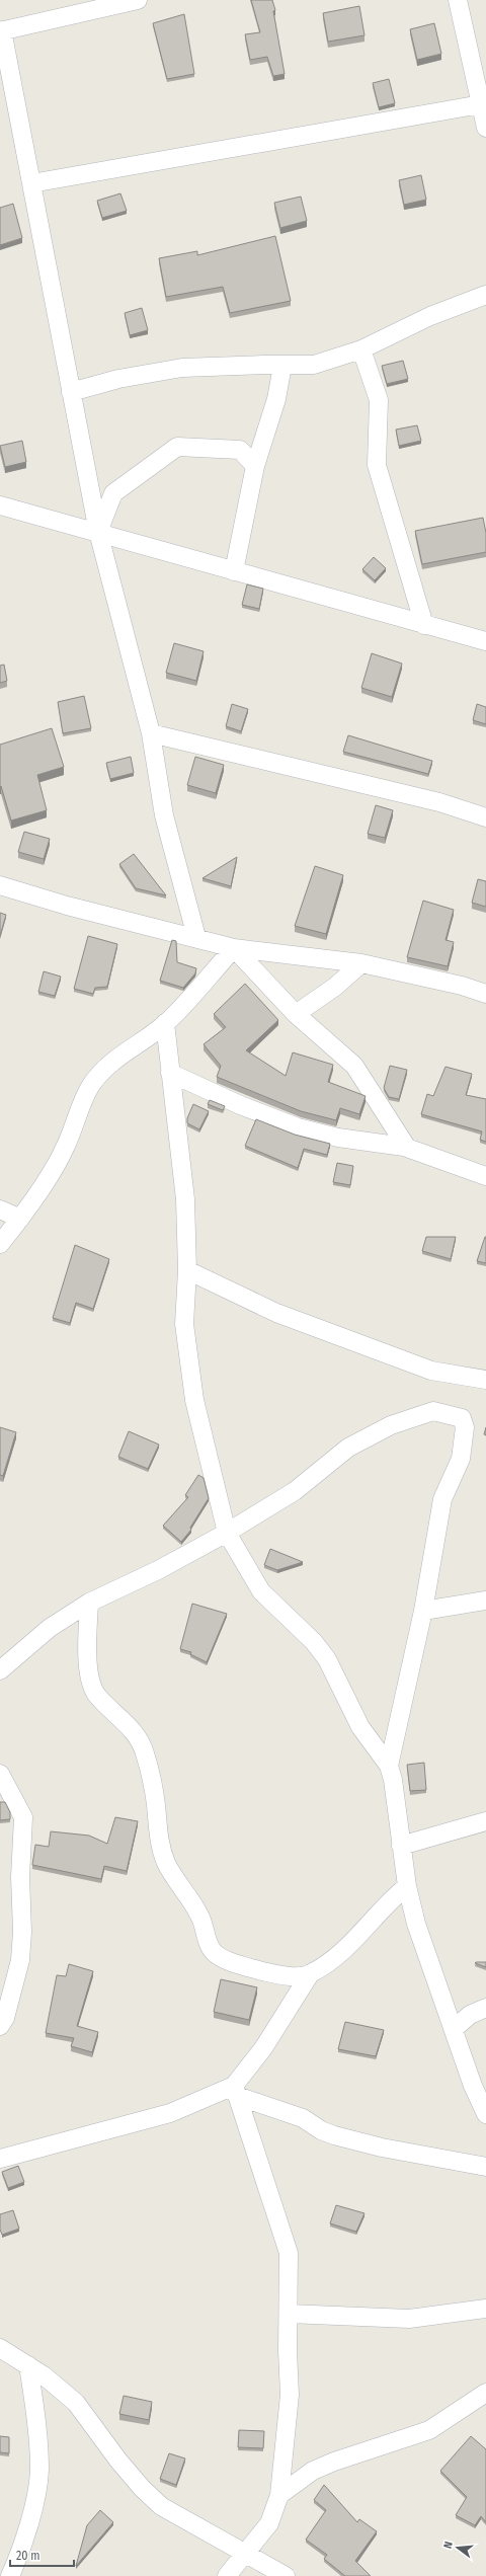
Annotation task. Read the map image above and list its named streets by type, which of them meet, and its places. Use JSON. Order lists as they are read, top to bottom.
{
  "scale_bar": "20 m",
  "north": "left"
}
